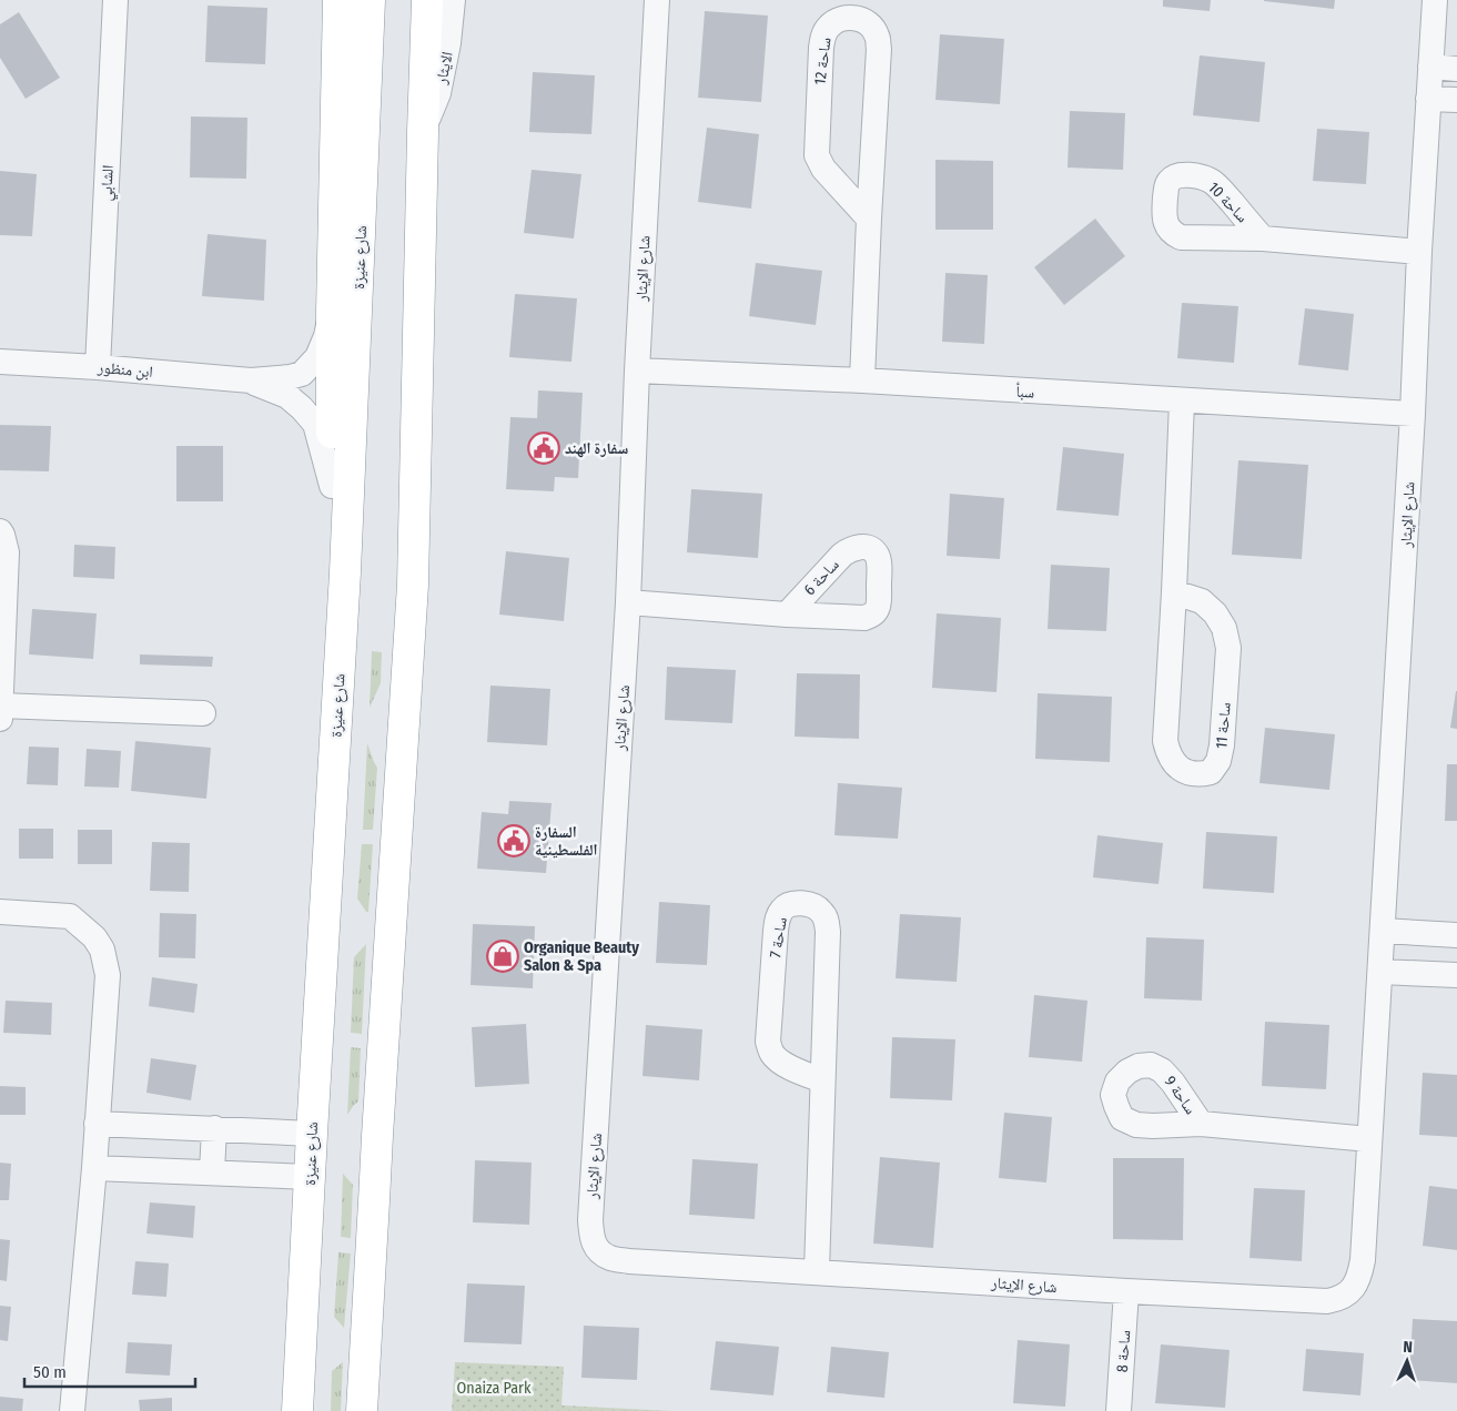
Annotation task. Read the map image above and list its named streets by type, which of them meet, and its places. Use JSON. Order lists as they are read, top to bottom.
{
  "streets": {
    "highway": ["شارع عنيزة"],
    "street": [
      "ساحة 12",
      "الايثار",
      "الشابي",
      "شارع الإيثار",
      "ابن منظور",
      "سبأ",
      "ساحة 11",
      "ساحة 7",
      "ساحة 9",
      "ساحة 8"
    ]
  },
  "crossings": [
    ["ساحة 12", "سبأ"],
    ["الشابي", "ابن منظور"],
    ["شارع الإيثار", "سبأ"],
    ["شارع الإيثار", "ساحة 7"],
    ["شارع الإيثار", "ساحة 9"],
    ["شارع الإيثار", "ساحة 8"],
    ["سبأ", "ساحة 11"]
  ],
  "parks": ["Onaiza Park"],
  "places": {
    "public building": ["سفارة الهند", "السفارة الفلسطينية"],
    "shop": ["Organique Beauty Salon & Spa"]
  },
  "scale_bar": "50 m",
  "north": "top"
}
